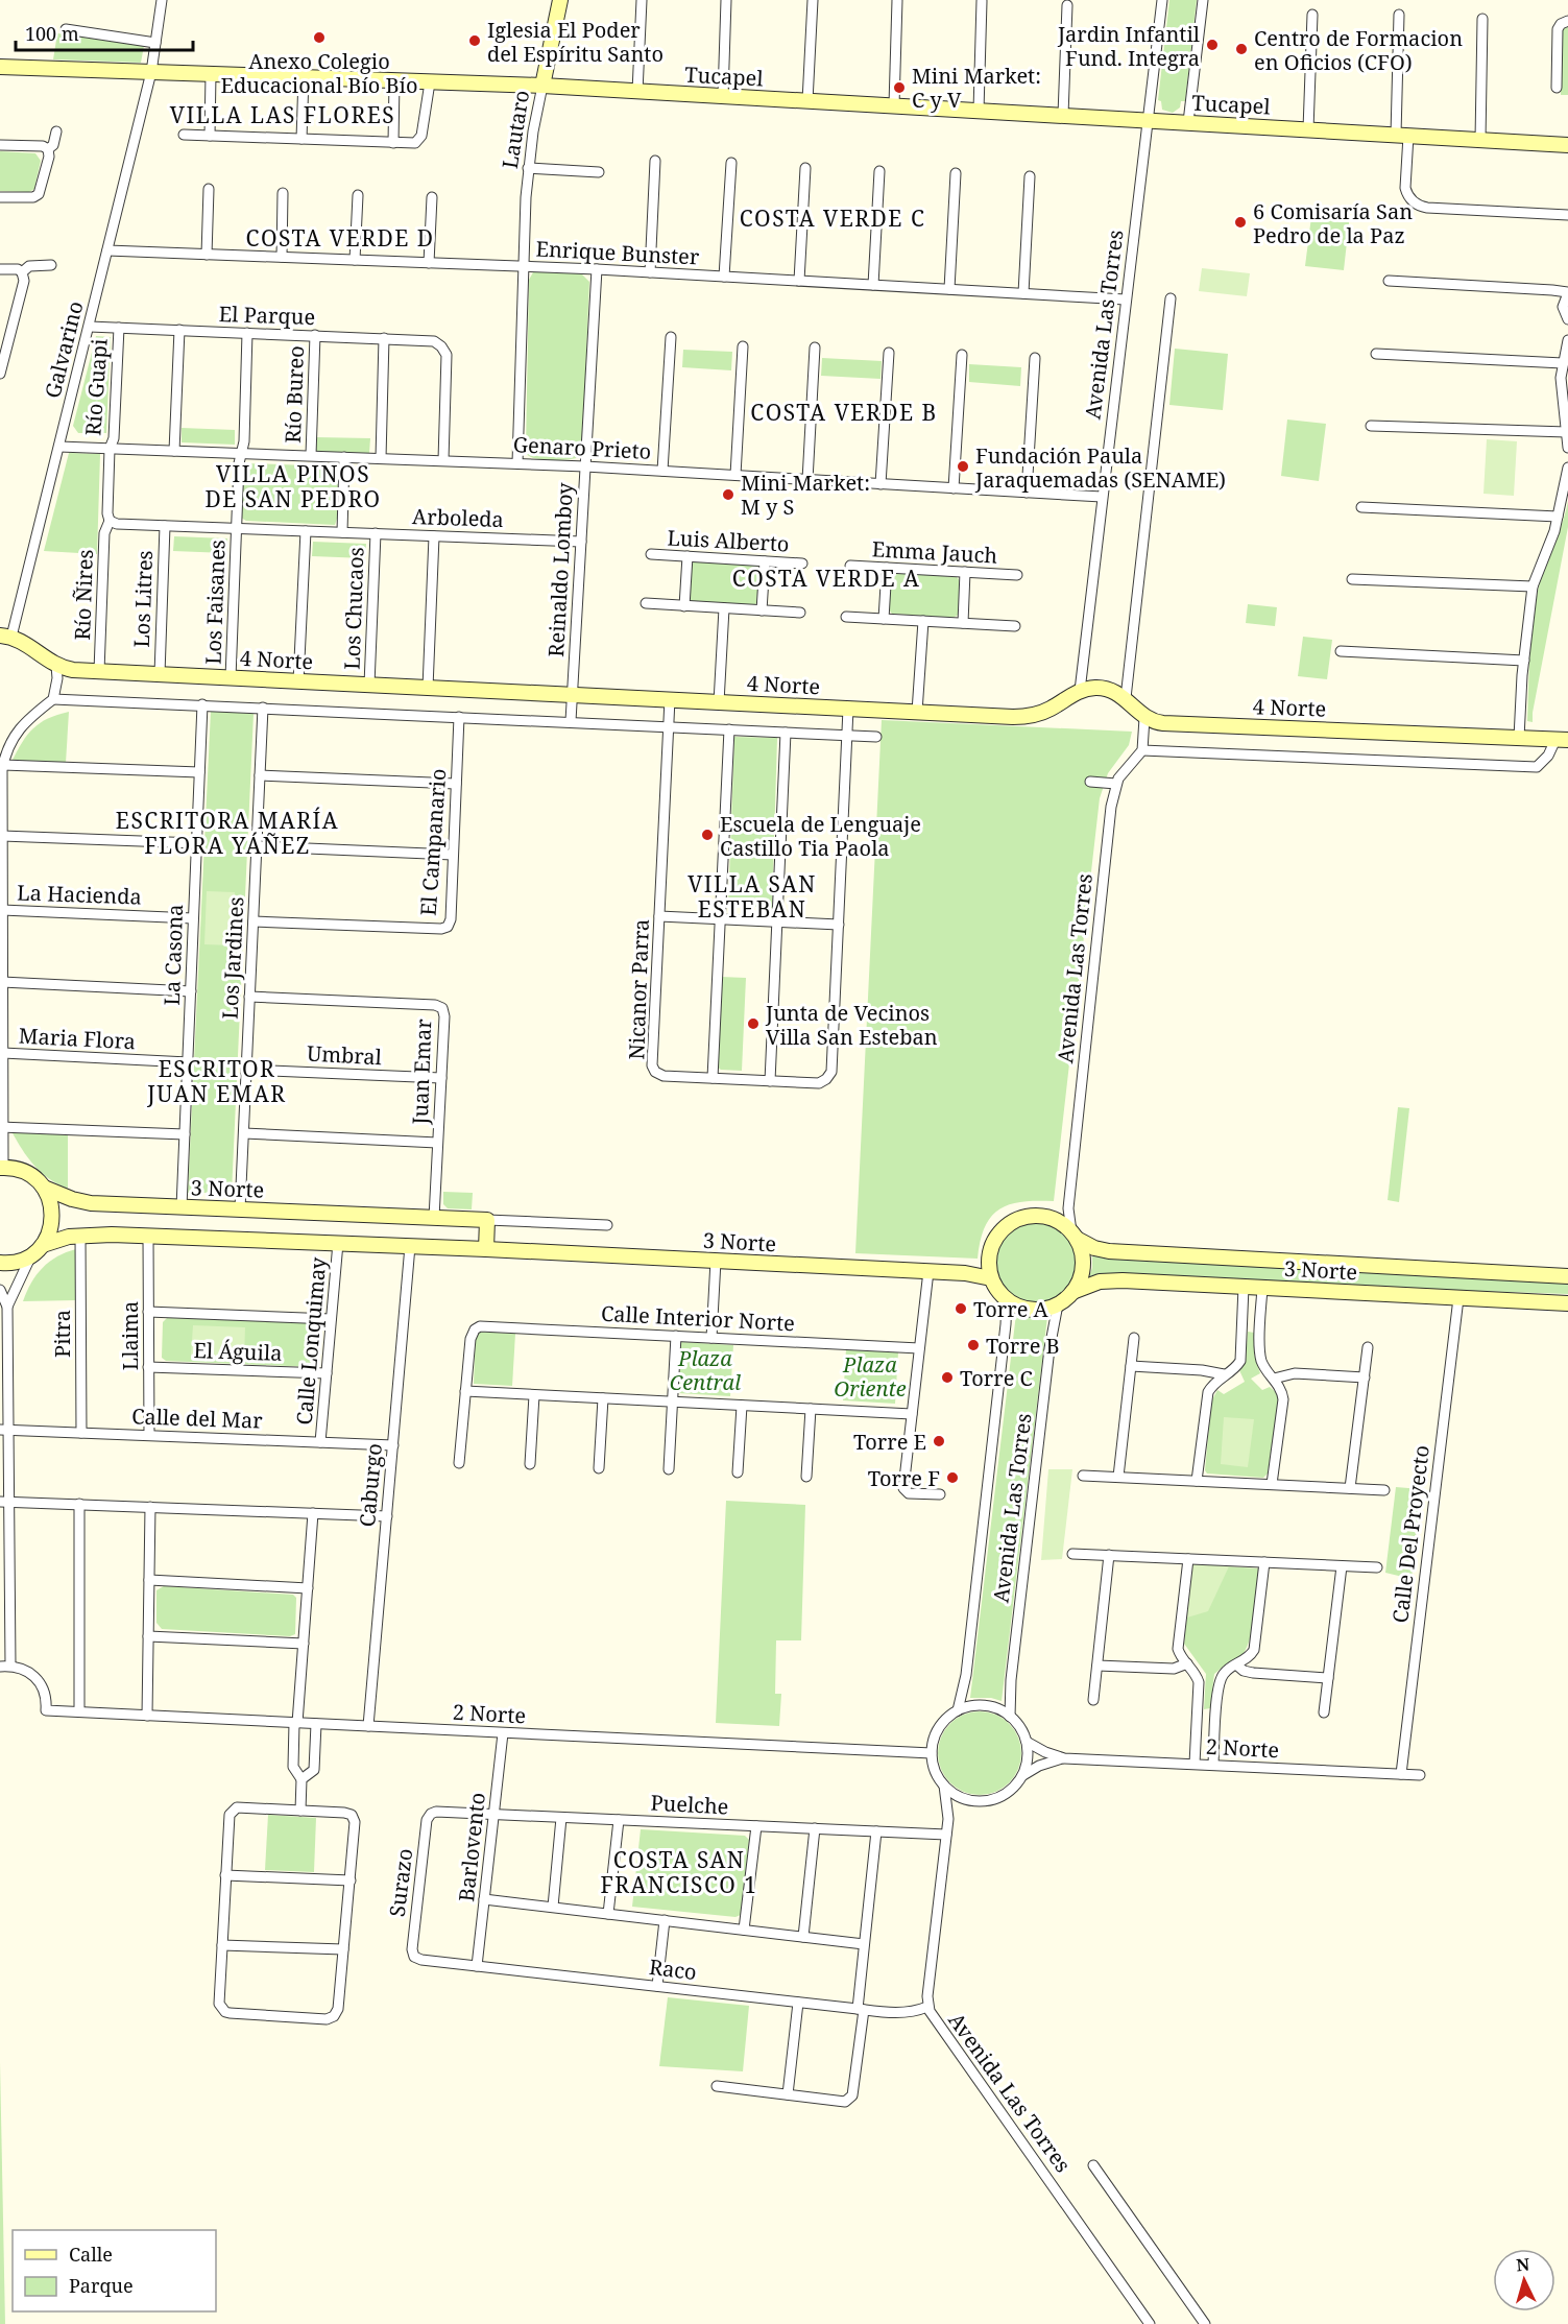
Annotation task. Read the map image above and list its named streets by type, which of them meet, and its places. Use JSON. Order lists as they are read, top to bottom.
{
  "streets": {
    "street": [
      "Tucapel",
      "Lautaro",
      "Enrique Bunster",
      "El Parque",
      "Avenida Las Torres",
      "Galvarino",
      "Río Guapi",
      "Río Bureo",
      "Genaro Prieto",
      "Arboleda",
      "Luis Alberto",
      "Emma Jauch",
      "Reinaldo Lomboy",
      "Río Ñires",
      "Los Litres",
      "Los Faisanes",
      "Los Chucaos",
      "4 Norte",
      "El Campanario",
      "La Hacienda",
      "La Casona",
      "Los Jardines",
      "Nicanor Parra",
      "Maria Flora",
      "Umbral",
      "Juan Emar",
      "3 Norte",
      "Calle Interior Norte",
      "Pitra",
      "Llaima",
      "Calle Lonquimay",
      "El Águila",
      "Calle del Mar",
      "Caburgo",
      "Calle Del Proyecto",
      "2 Norte",
      "Puelche",
      "Barlovento",
      "Surazo",
      "Raco"
    ]
  },
  "crossings": [
    ["Tucapel", "Lautaro"],
    ["Tucapel", "Avenida Las Torres"],
    ["Tucapel", "Galvarino"],
    ["Lautaro", "Enrique Bunster"],
    ["Lautaro", "Genaro Prieto"],
    ["Enrique Bunster", "Avenida Las Torres"],
    ["Enrique Bunster", "Galvarino"],
    ["Enrique Bunster", "Reinaldo Lomboy"],
    ["El Parque", "Galvarino"],
    ["El Parque", "Río Guapi"],
    ["El Parque", "Río Bureo"],
    ["El Parque", "Genaro Prieto"],
    ["El Parque", "Los Faisanes"],
    ["Avenida Las Torres", "Genaro Prieto"],
    ["Avenida Las Torres", "4 Norte"],
    ["Avenida Las Torres", "3 Norte"],
    ["Avenida Las Torres", "2 Norte"],
    ["Avenida Las Torres", "Puelche"],
    ["Avenida Las Torres", "Raco"],
    ["Galvarino", "Genaro Prieto"],
    ["Galvarino", "4 Norte"],
    ["Río Guapi", "Genaro Prieto"],
    ["Río Guapi", "Arboleda"],
    ["Río Guapi", "Río Ñires"],
    ["Río Bureo", "Genaro Prieto"],
    ["Genaro Prieto", "Reinaldo Lomboy"],
    ["Genaro Prieto", "Los Faisanes"],
    ["Arboleda", "Reinaldo Lomboy"],
    ["Arboleda", "Río Ñires"],
    ["Arboleda", "Los Litres"],
    ["Arboleda", "Los Faisanes"],
    ["Arboleda", "Los Chucaos"],
    ["Reinaldo Lomboy", "4 Norte"],
    ["Río Ñires", "4 Norte"],
    ["Los Litres", "4 Norte"],
    ["Los Faisanes", "4 Norte"],
    ["Los Chucaos", "4 Norte"],
    ["4 Norte", "Nicanor Parra"],
    ["El Campanario", "Los Jardines"],
    ["La Hacienda", "La Casona"],
    ["La Casona", "Maria Flora"],
    ["La Casona", "3 Norte"],
    ["Los Jardines", "Umbral"],
    ["Los Jardines", "Juan Emar"],
    ["Los Jardines", "3 Norte"],
    ["Umbral", "Juan Emar"],
    ["Juan Emar", "3 Norte"],
    ["3 Norte", "Pitra"],
    ["3 Norte", "Llaima"],
    ["3 Norte", "Calle Lonquimay"],
    ["3 Norte", "Caburgo"],
    ["3 Norte", "Calle Del Proyecto"],
    ["Pitra", "Calle del Mar"],
    ["Llaima", "El Águila"],
    ["Llaima", "Calle del Mar"],
    ["Calle Lonquimay", "El Águila"],
    ["Calle Lonquimay", "Calle del Mar"],
    ["Calle del Mar", "Caburgo"],
    ["Caburgo", "2 Norte"],
    ["Calle Del Proyecto", "2 Norte"],
    ["2 Norte", "Barlovento"],
    ["Puelche", "Barlovento"],
    ["Puelche", "Surazo"],
    ["Barlovento", "Raco"],
    ["Surazo", "Raco"]
  ],
  "districts": [
    "VILLA LAS FLORES",
    "COSTA VERDE C",
    "COSTA VERDE D",
    "COSTA VERDE B",
    "VILLA PINOS DE SAN PEDRO",
    "COSTA VERDE A",
    "ESCRITORA MARÍA FLORA YÁÑEZ",
    "VILLA SAN ESTEBAN",
    "ESCRITOR JUAN EMAR",
    "COSTA SAN FRANCISCO 1"
  ],
  "parks": ["Plaza Central", "Plaza Oriente"],
  "places": [
    "Anexo Colegio Educacional Bío Bío",
    "Iglesia El Poder del Espíritu Santo",
    "Jardin Infantil Fund. Integra",
    "Centro de Formacion en Oficios (CFO)",
    "Mini Market: C y V",
    "6 Comisaría San Pedro de la Paz",
    "Fundación Paula Jaraquemadas (SENAME)",
    "Mini Market: M y S",
    "Escuela de Lenguaje Castillo Tia Paola",
    "Junta de Vecinos Villa San Esteban",
    "Torre A",
    "Torre B",
    "Torre C",
    "Torre E",
    "Torre F"
  ],
  "legend": ["Calle", "Parque"],
  "scale_bar": "100 m",
  "north": "top"
}
